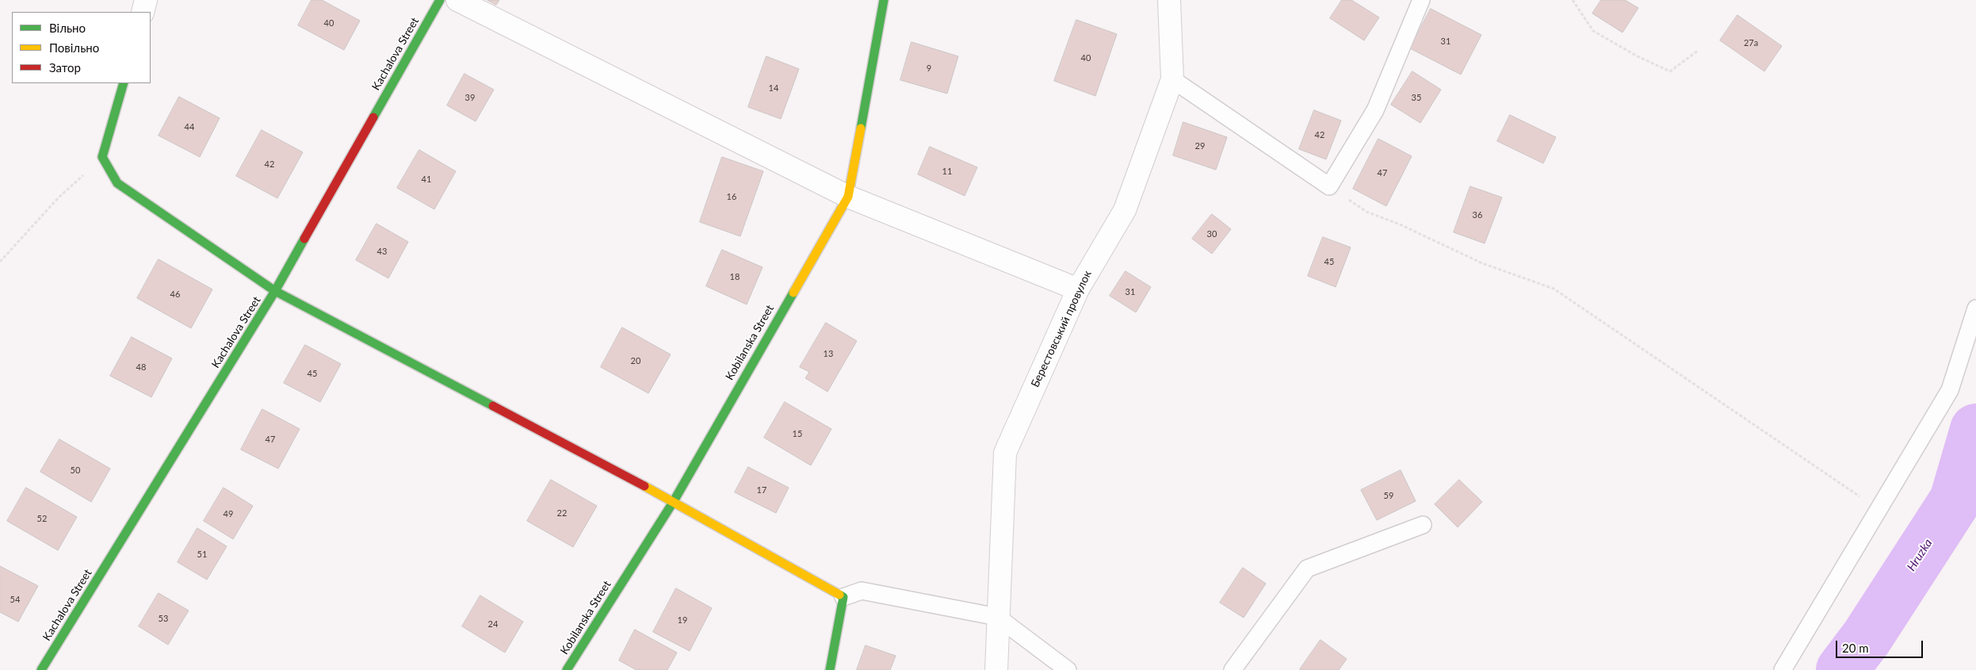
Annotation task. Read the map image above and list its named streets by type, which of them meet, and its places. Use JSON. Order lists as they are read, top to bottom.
{
  "streets": {
    "street": ["Kachalova Street", "Берестовський провулок", "Kobilanska Street"]
  },
  "water": ["Hruzka"],
  "house_numbers": [
    "40",
    "31",
    "27а",
    "40",
    "9",
    "14",
    "39",
    "35",
    "44",
    "42",
    "29",
    "42",
    "11",
    "47",
    "41",
    "16",
    "36",
    "30",
    "43",
    "45",
    "18",
    "31",
    "46",
    "13",
    "20",
    "48",
    "45",
    "15",
    "47",
    "50",
    "17",
    "59",
    "22",
    "49",
    "52",
    "51",
    "54",
    "53",
    "19",
    "24"
  ],
  "legend": ["Вільно", "Повільно", "Затор"],
  "scale_bar": "20 m"
}
